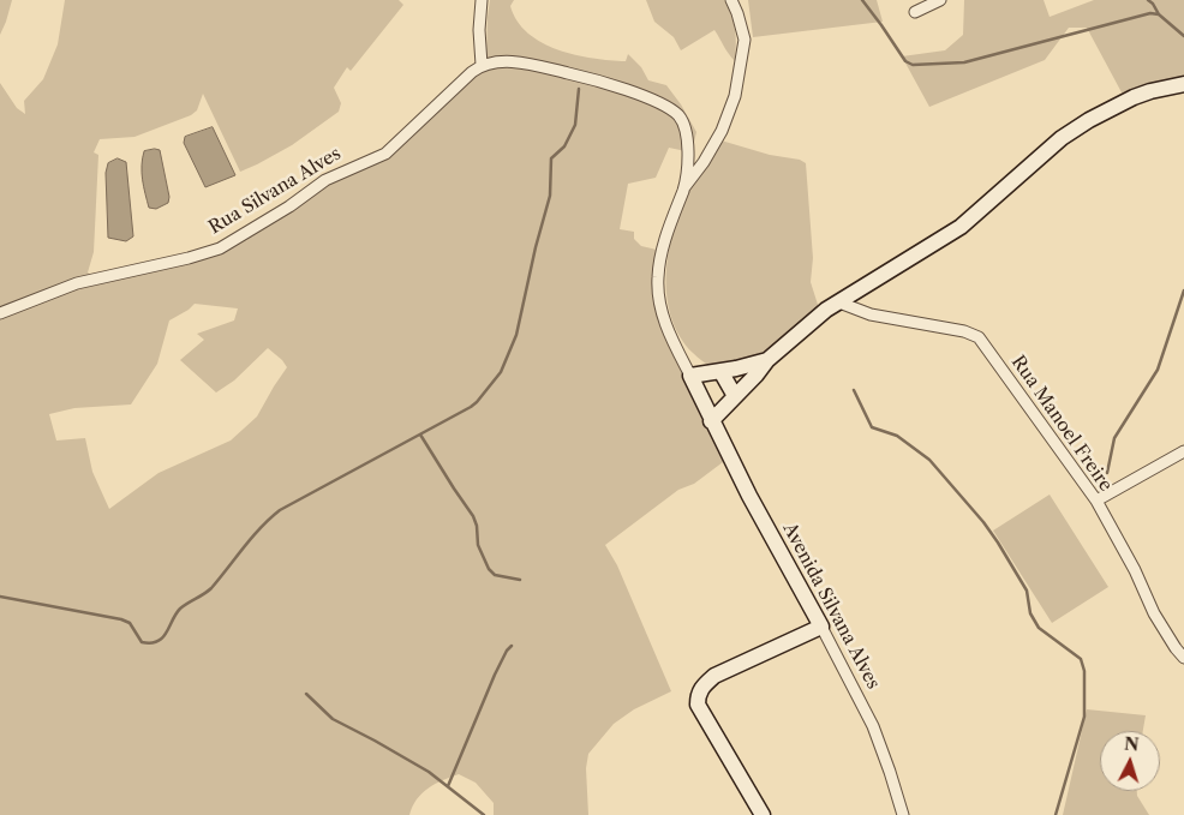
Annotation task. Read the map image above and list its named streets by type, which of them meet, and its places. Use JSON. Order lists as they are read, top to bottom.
{
  "streets": {
    "street": ["Rua Silvana Alves", "Rua Manoel Freire", "Avenida Silvana Alves"]
  },
  "north": "top"
}
